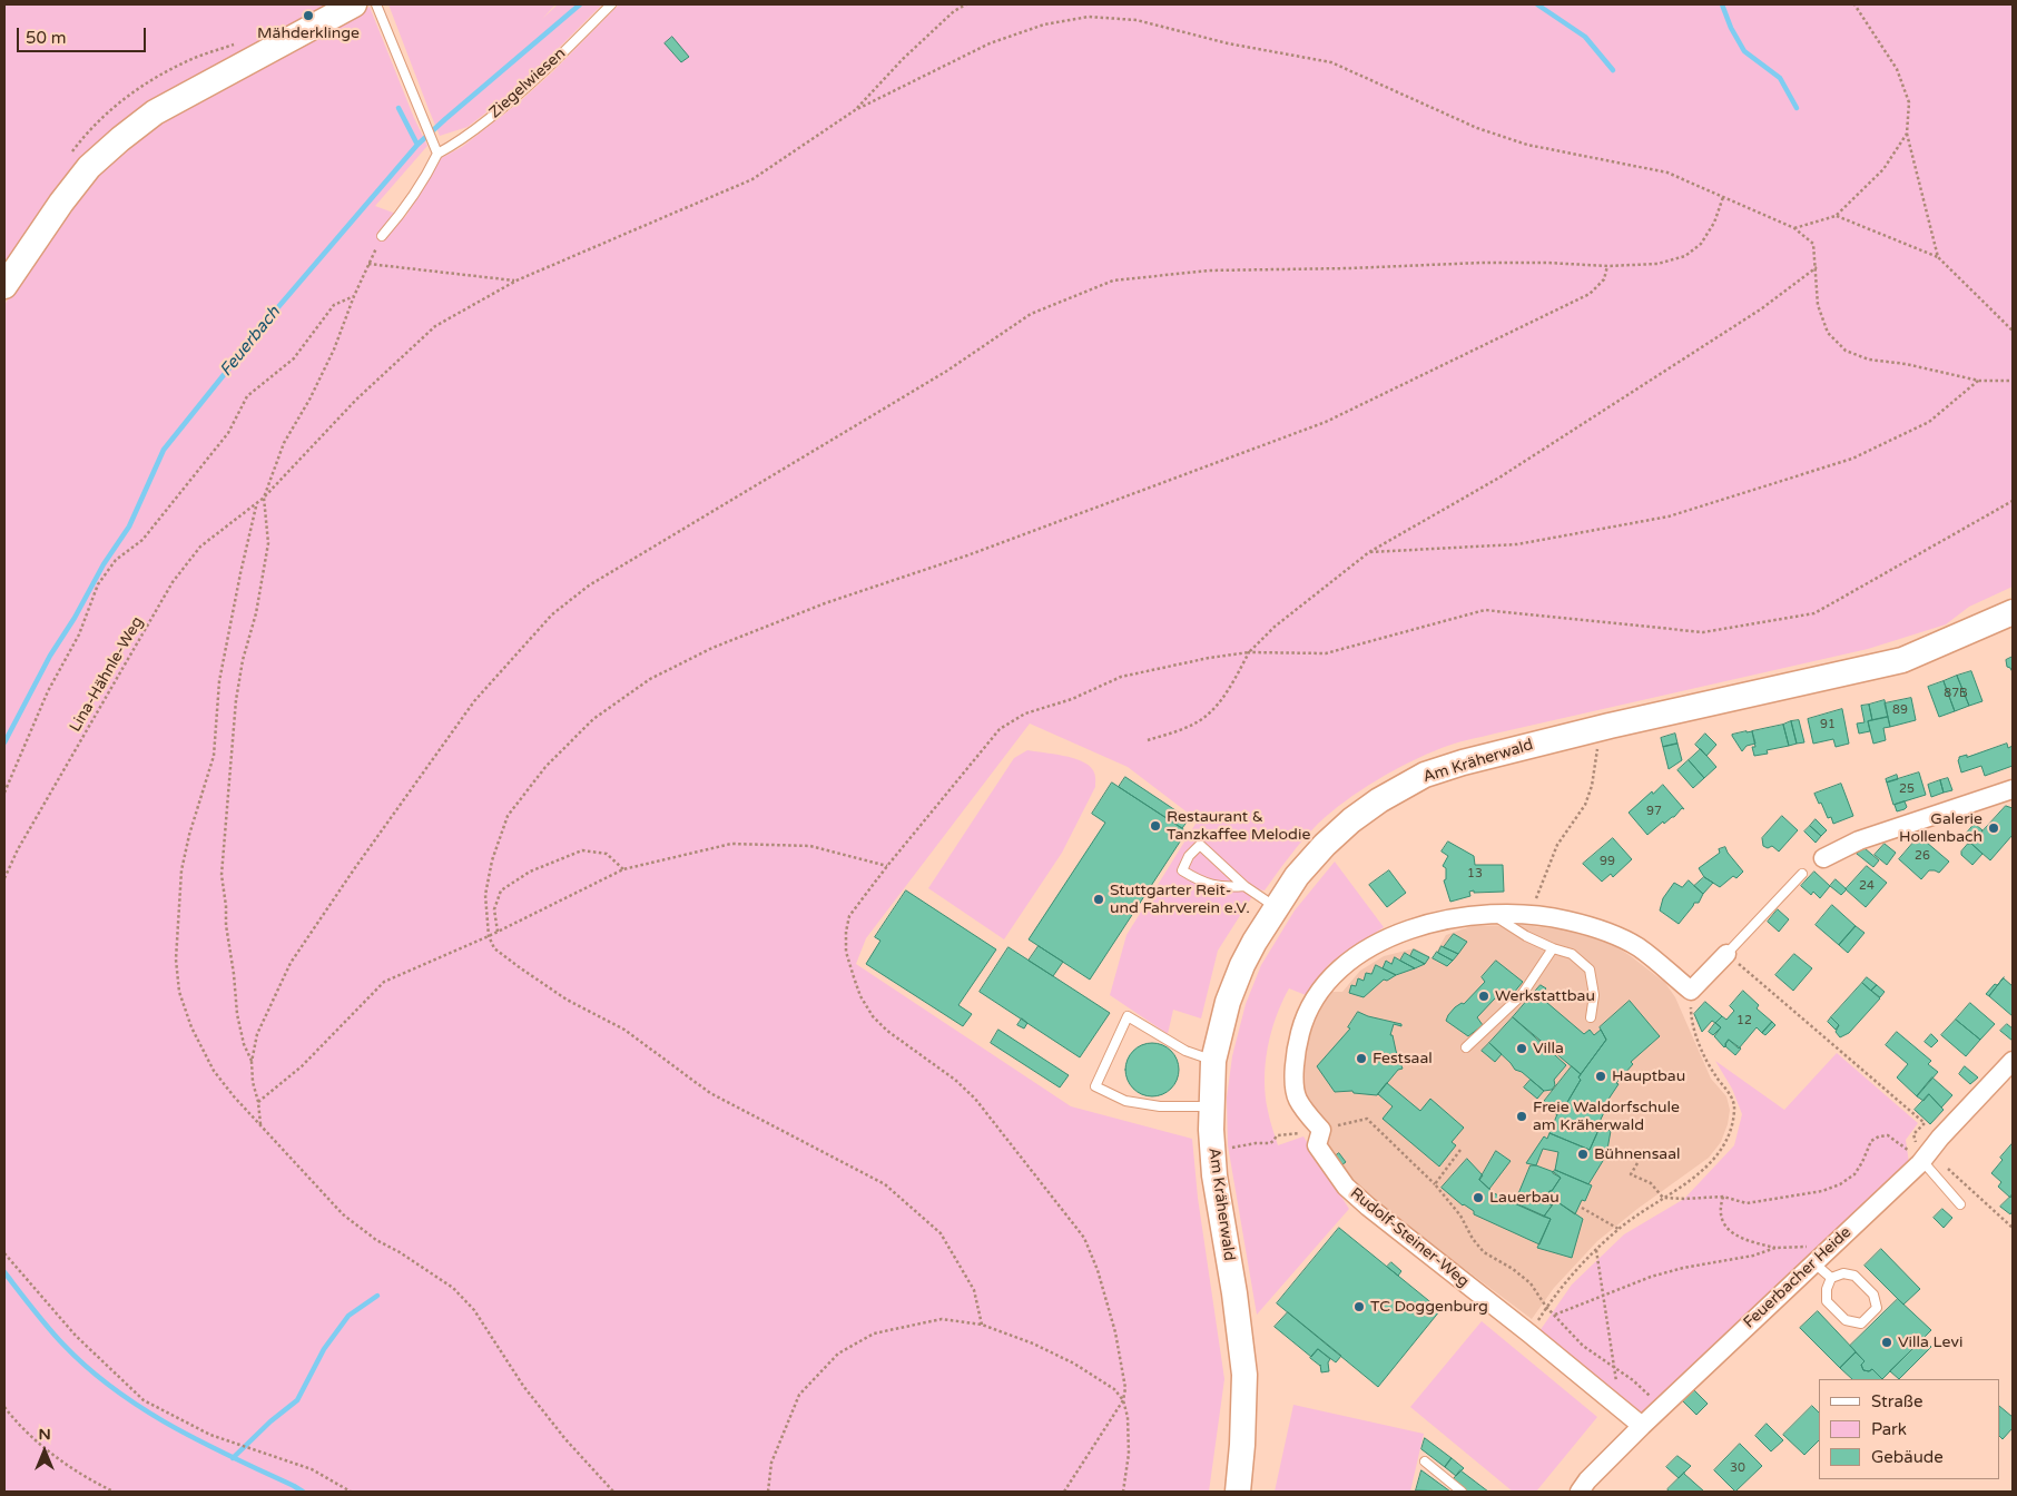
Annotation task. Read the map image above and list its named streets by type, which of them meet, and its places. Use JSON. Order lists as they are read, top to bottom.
{
  "streets": {
    "main road": ["Am Kräherwald"],
    "street": ["Rudolf-Steiner-Weg", "Feuerbacher Heide"],
    "lane": ["Ziegelwiesen"],
    "path": ["Lina-Hähnle-Weg"]
  },
  "crossings": [
    ["Rudolf-Steiner-Weg", "Feuerbacher Heide"]
  ],
  "water": ["Feuerbach"],
  "places": [
    "Mähderklinge",
    "Restaurant & Tanzkaffee Melodie",
    "Galerie Hollenbach",
    "Stuttgarter Reit- und Fahrverein e.V.",
    "Werkstattbau",
    "Villa",
    "Festsaal",
    "Hauptbau",
    "Freie Waldorfschule am Kräherwald",
    "Bühnensaal",
    "Lauerbau",
    "TC Doggenburg",
    "Villa Levi"
  ],
  "house_numbers": [
    "87B",
    "89",
    "91",
    "25",
    "97",
    "26",
    "99",
    "13",
    "24",
    "12",
    "30"
  ],
  "legend": ["Straße", "Park", "Gebäude"],
  "scale_bar": "50 m",
  "north": "top"
}
